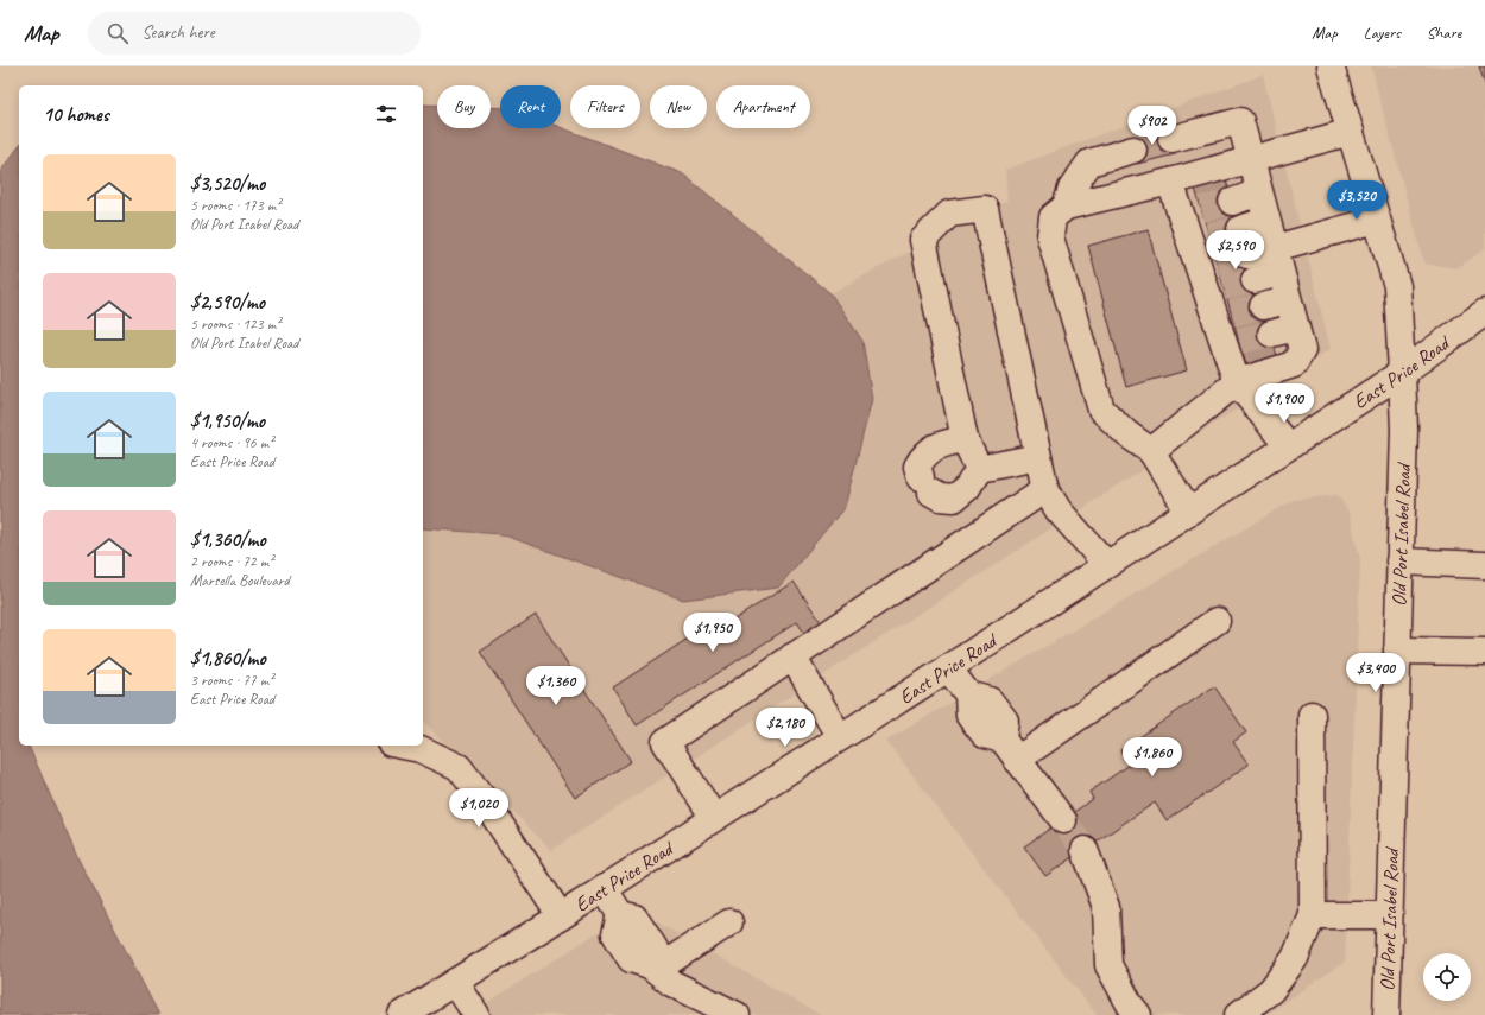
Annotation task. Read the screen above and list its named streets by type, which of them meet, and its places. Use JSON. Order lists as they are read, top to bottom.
{
  "streets": {
    "street": ["East Price Road", "Old Port Isabel Road"]
  },
  "crossings": [
    ["East Price Road", "Old Port Isabel Road"]
  ],
  "page": {
    "header": "Map",
    "search": "Search here",
    "nav": ["Map", "Layers", "Share"],
    "chip": [
      "Buy",
      "Rent",
      "Filters",
      "New",
      "Apartment"
    ],
    "heading": "10 homes",
    "price": [
      "$902",
      "$3,520",
      "$2,590",
      "$1,900",
      "$1,950",
      "$3,400",
      "$1,360",
      "$2,180",
      "$1,860",
      "$1,020"
    ],
    "list": [
      {
        "name": "$3,520/mo",
        "note": "5 rooms · 173 m² · Old Port Isabel Road"
      },
      {
        "name": "$2,590/mo",
        "note": "5 rooms · 123 m² · Old Port Isabel Road"
      },
      {
        "name": "$1,950/mo",
        "note": "4 rooms · 96 m² · East Price Road"
      },
      {
        "name": "$1,360/mo",
        "note": "2 rooms · 72 m² · Marsella Boulevard"
      },
      {
        "name": "$1,860/mo",
        "note": "3 rooms · 77 m² · East Price Road"
      }
    ]
  }
}
